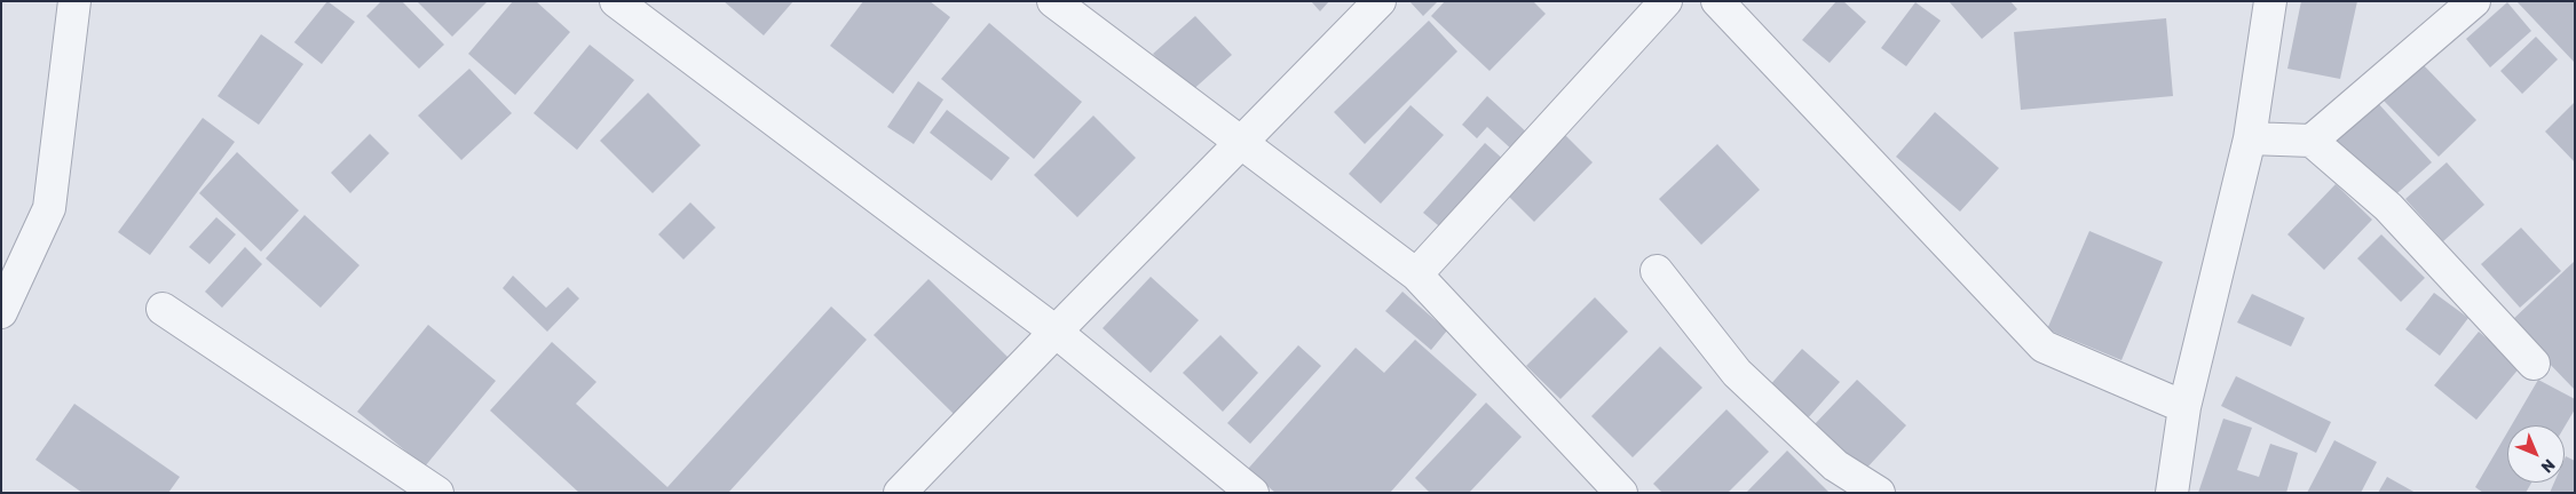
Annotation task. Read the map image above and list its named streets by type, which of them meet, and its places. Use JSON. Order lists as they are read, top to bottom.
{
  "north": "bottom right"
}
